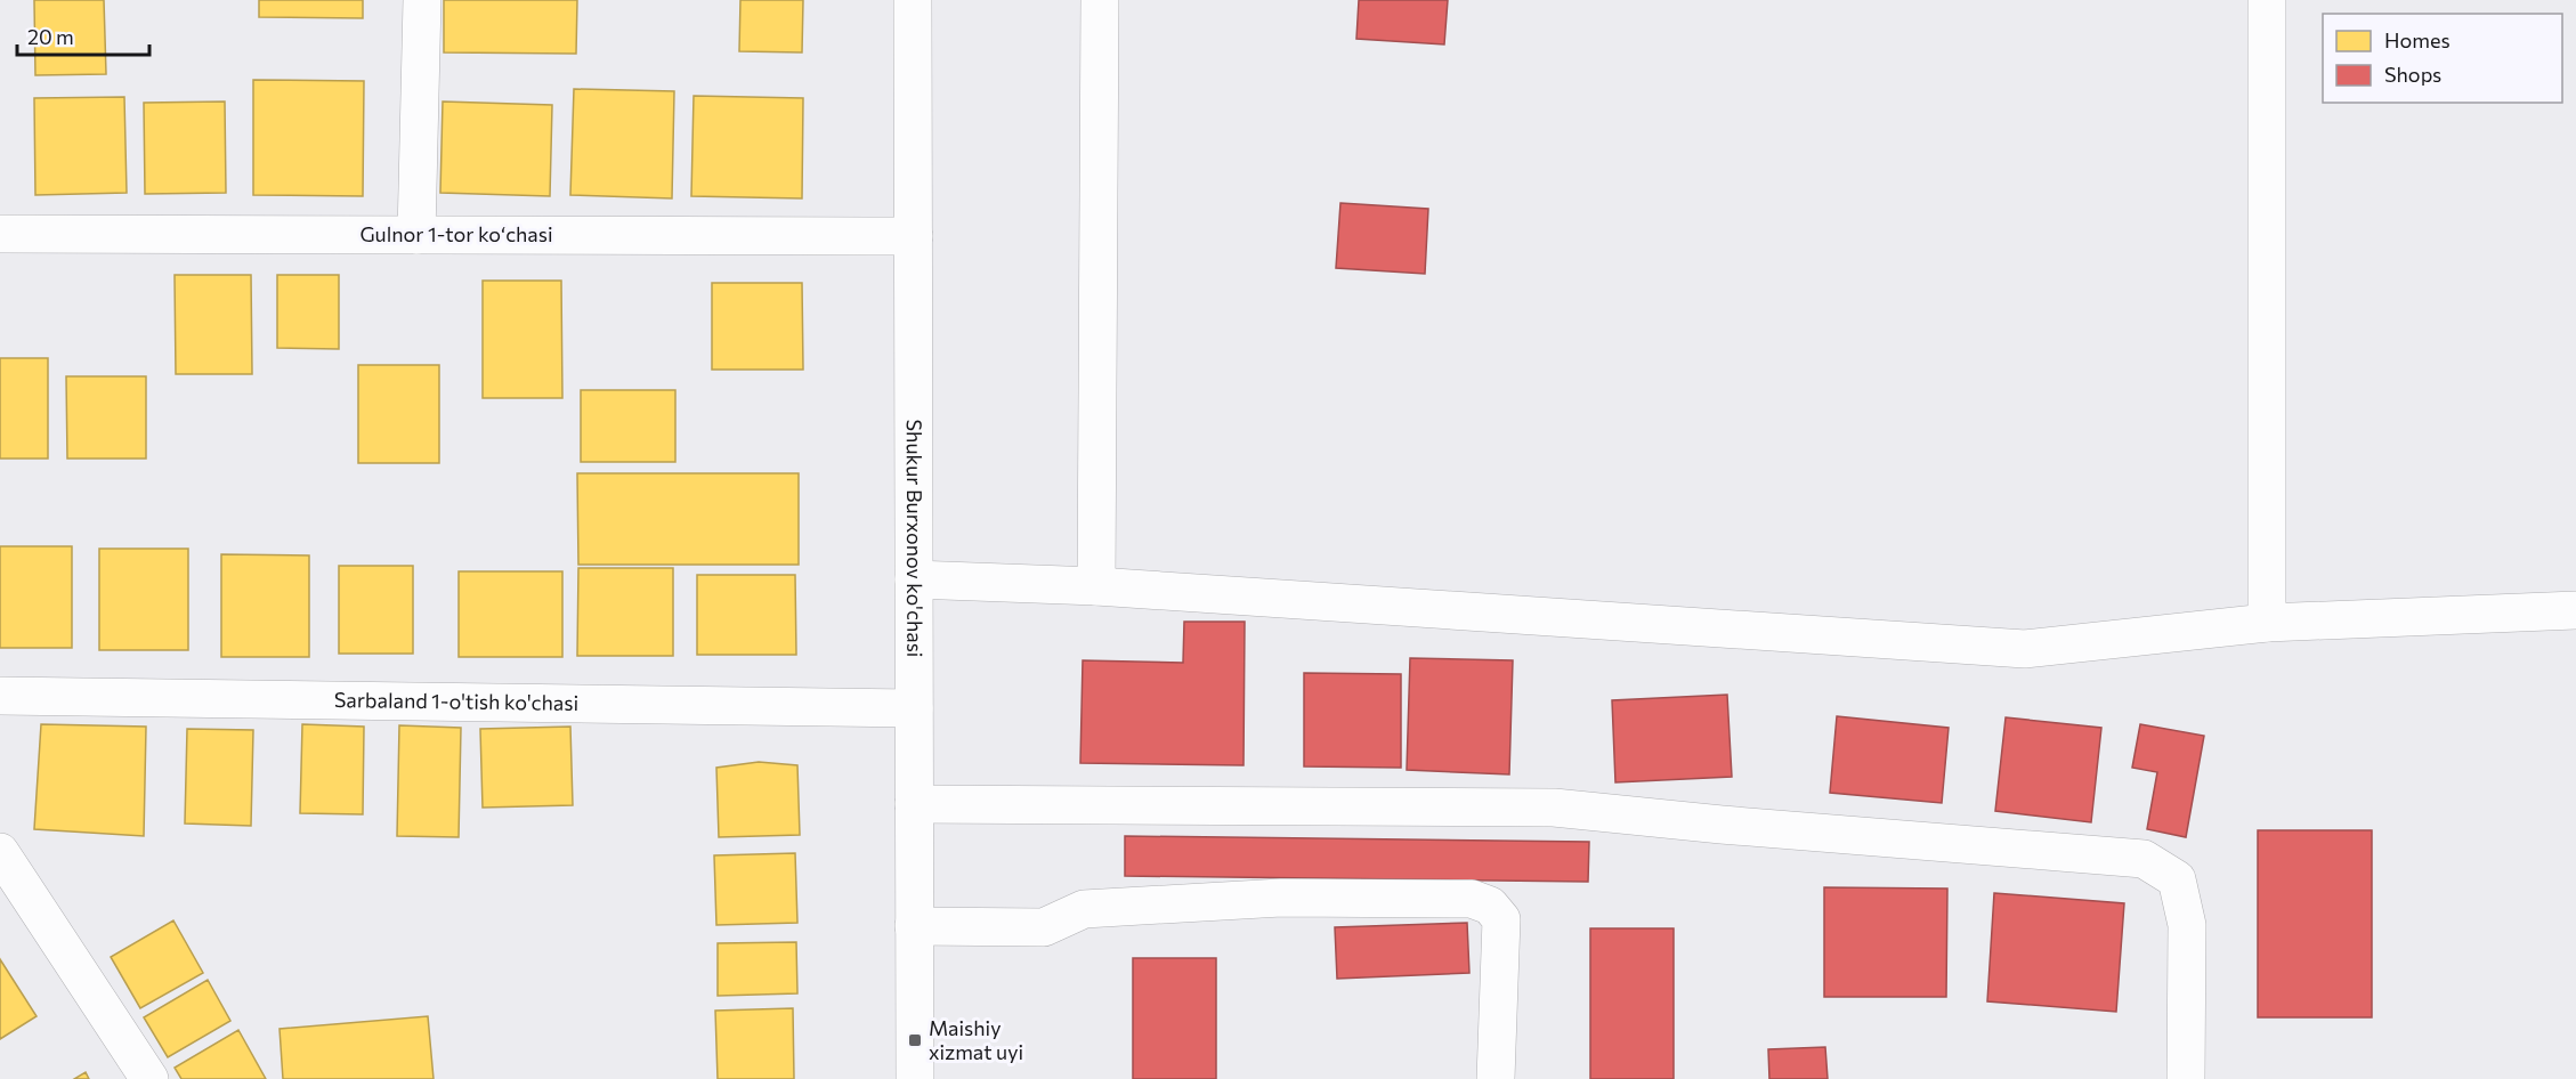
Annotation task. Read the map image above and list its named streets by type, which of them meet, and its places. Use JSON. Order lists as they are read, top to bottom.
{
  "streets": {
    "street": ["Gulnor 1-tor koʻchasi", "Shukur Burxonov ko'chasi", "Sarbaland 1-o'tish ko'chasi"]
  },
  "crossings": [
    ["Gulnor 1-tor koʻchasi", "Shukur Burxonov ko'chasi"],
    ["Shukur Burxonov ko'chasi", "Sarbaland 1-o'tish ko'chasi"]
  ],
  "places": {
    "transit": ["Maishiy xizmat uyi"]
  },
  "legend": ["Homes", "Shops"],
  "scale_bar": "20 m"
}
